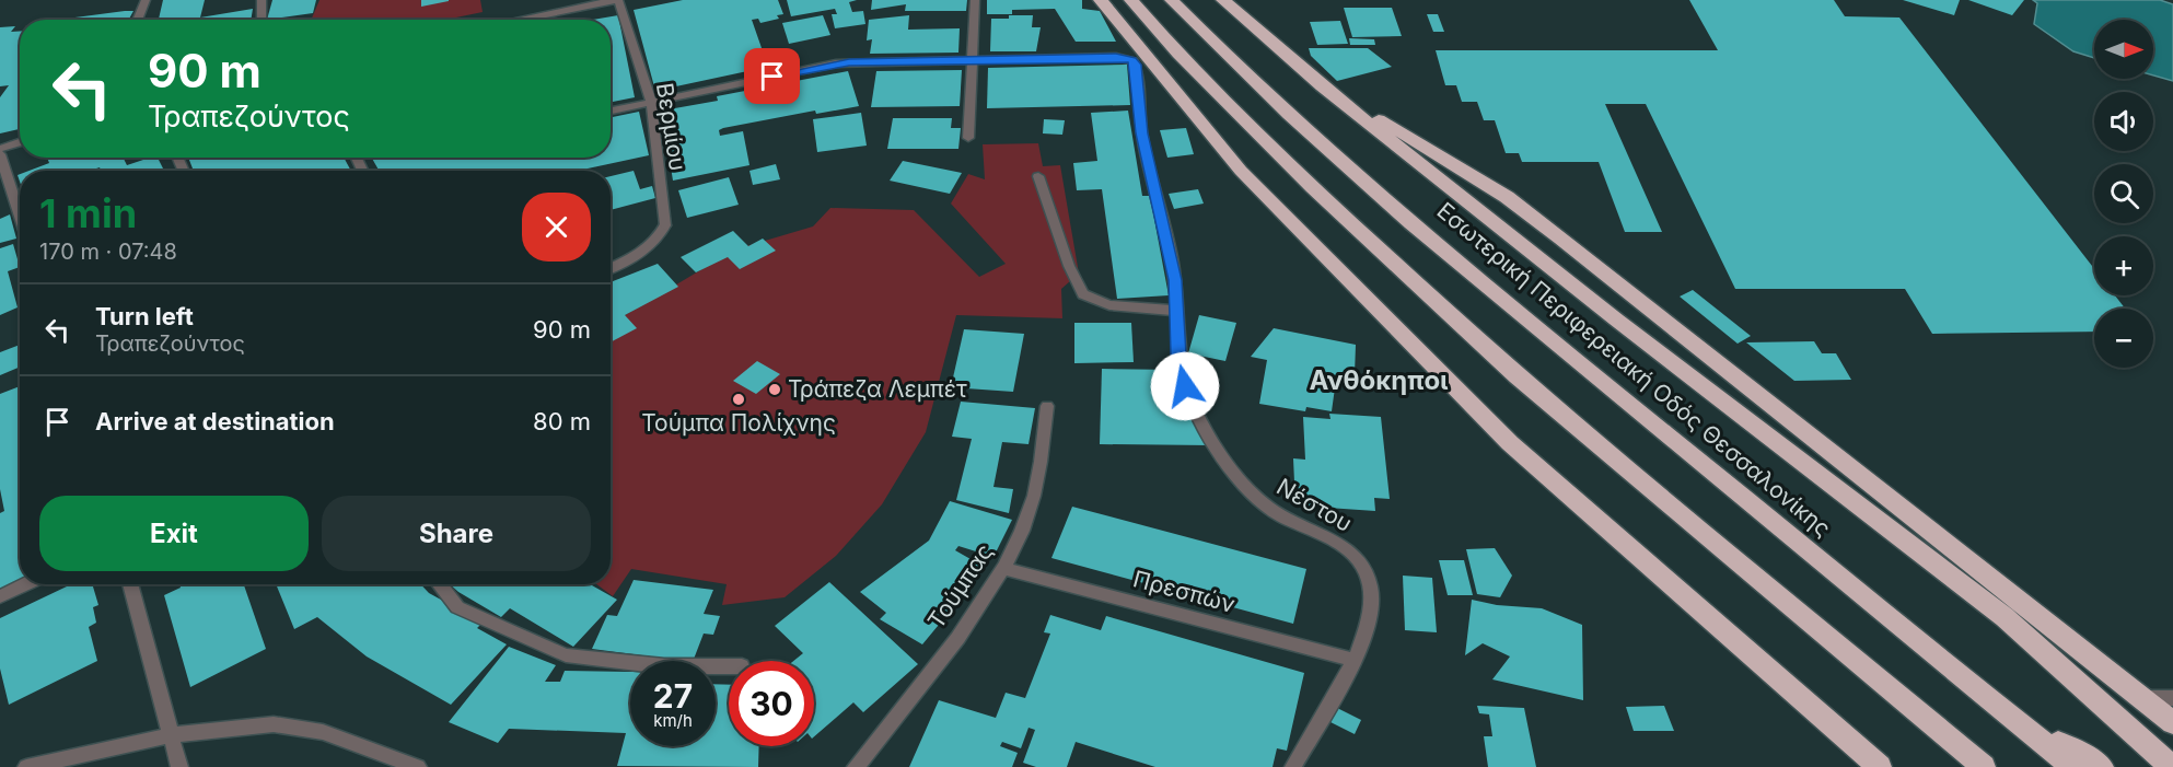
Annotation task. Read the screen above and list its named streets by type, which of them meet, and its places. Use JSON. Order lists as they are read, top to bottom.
{
  "streets": {
    "highway": ["Εσωτερική Περιφερειακή Οδός Θεσσαλονίκης"],
    "street": [
      "Βερμίου",
      "Νέστου",
      "Τούμπας",
      "Πρεσπών"
    ]
  },
  "crossings": [
    ["Νέστου", "Πρεσπών"],
    ["Τούμπας", "Πρεσπών"]
  ],
  "districts": ["Ανθόκηποι"],
  "places": ["Τράπεζα Λεμπέτ", "Τούμπα Πολίχνης"],
  "north": "right",
  "page": {
    "map_buttons": ["+", "−"],
    "turn": ["90 m", "Τραπεζούντος"],
    "heading": ["1 min", "170 m · 07:48"],
    "list": [
      {
        "name": "Turn left",
        "note": "Τραπεζούντος",
        "value": "90 m"
      },
      {
        "name": "Arrive at destination",
        "value": "80 m"
      }
    ],
    "buttons": ["Exit", "Share"],
    "speed": "27 km/h",
    "limit": "30"
  }
}
